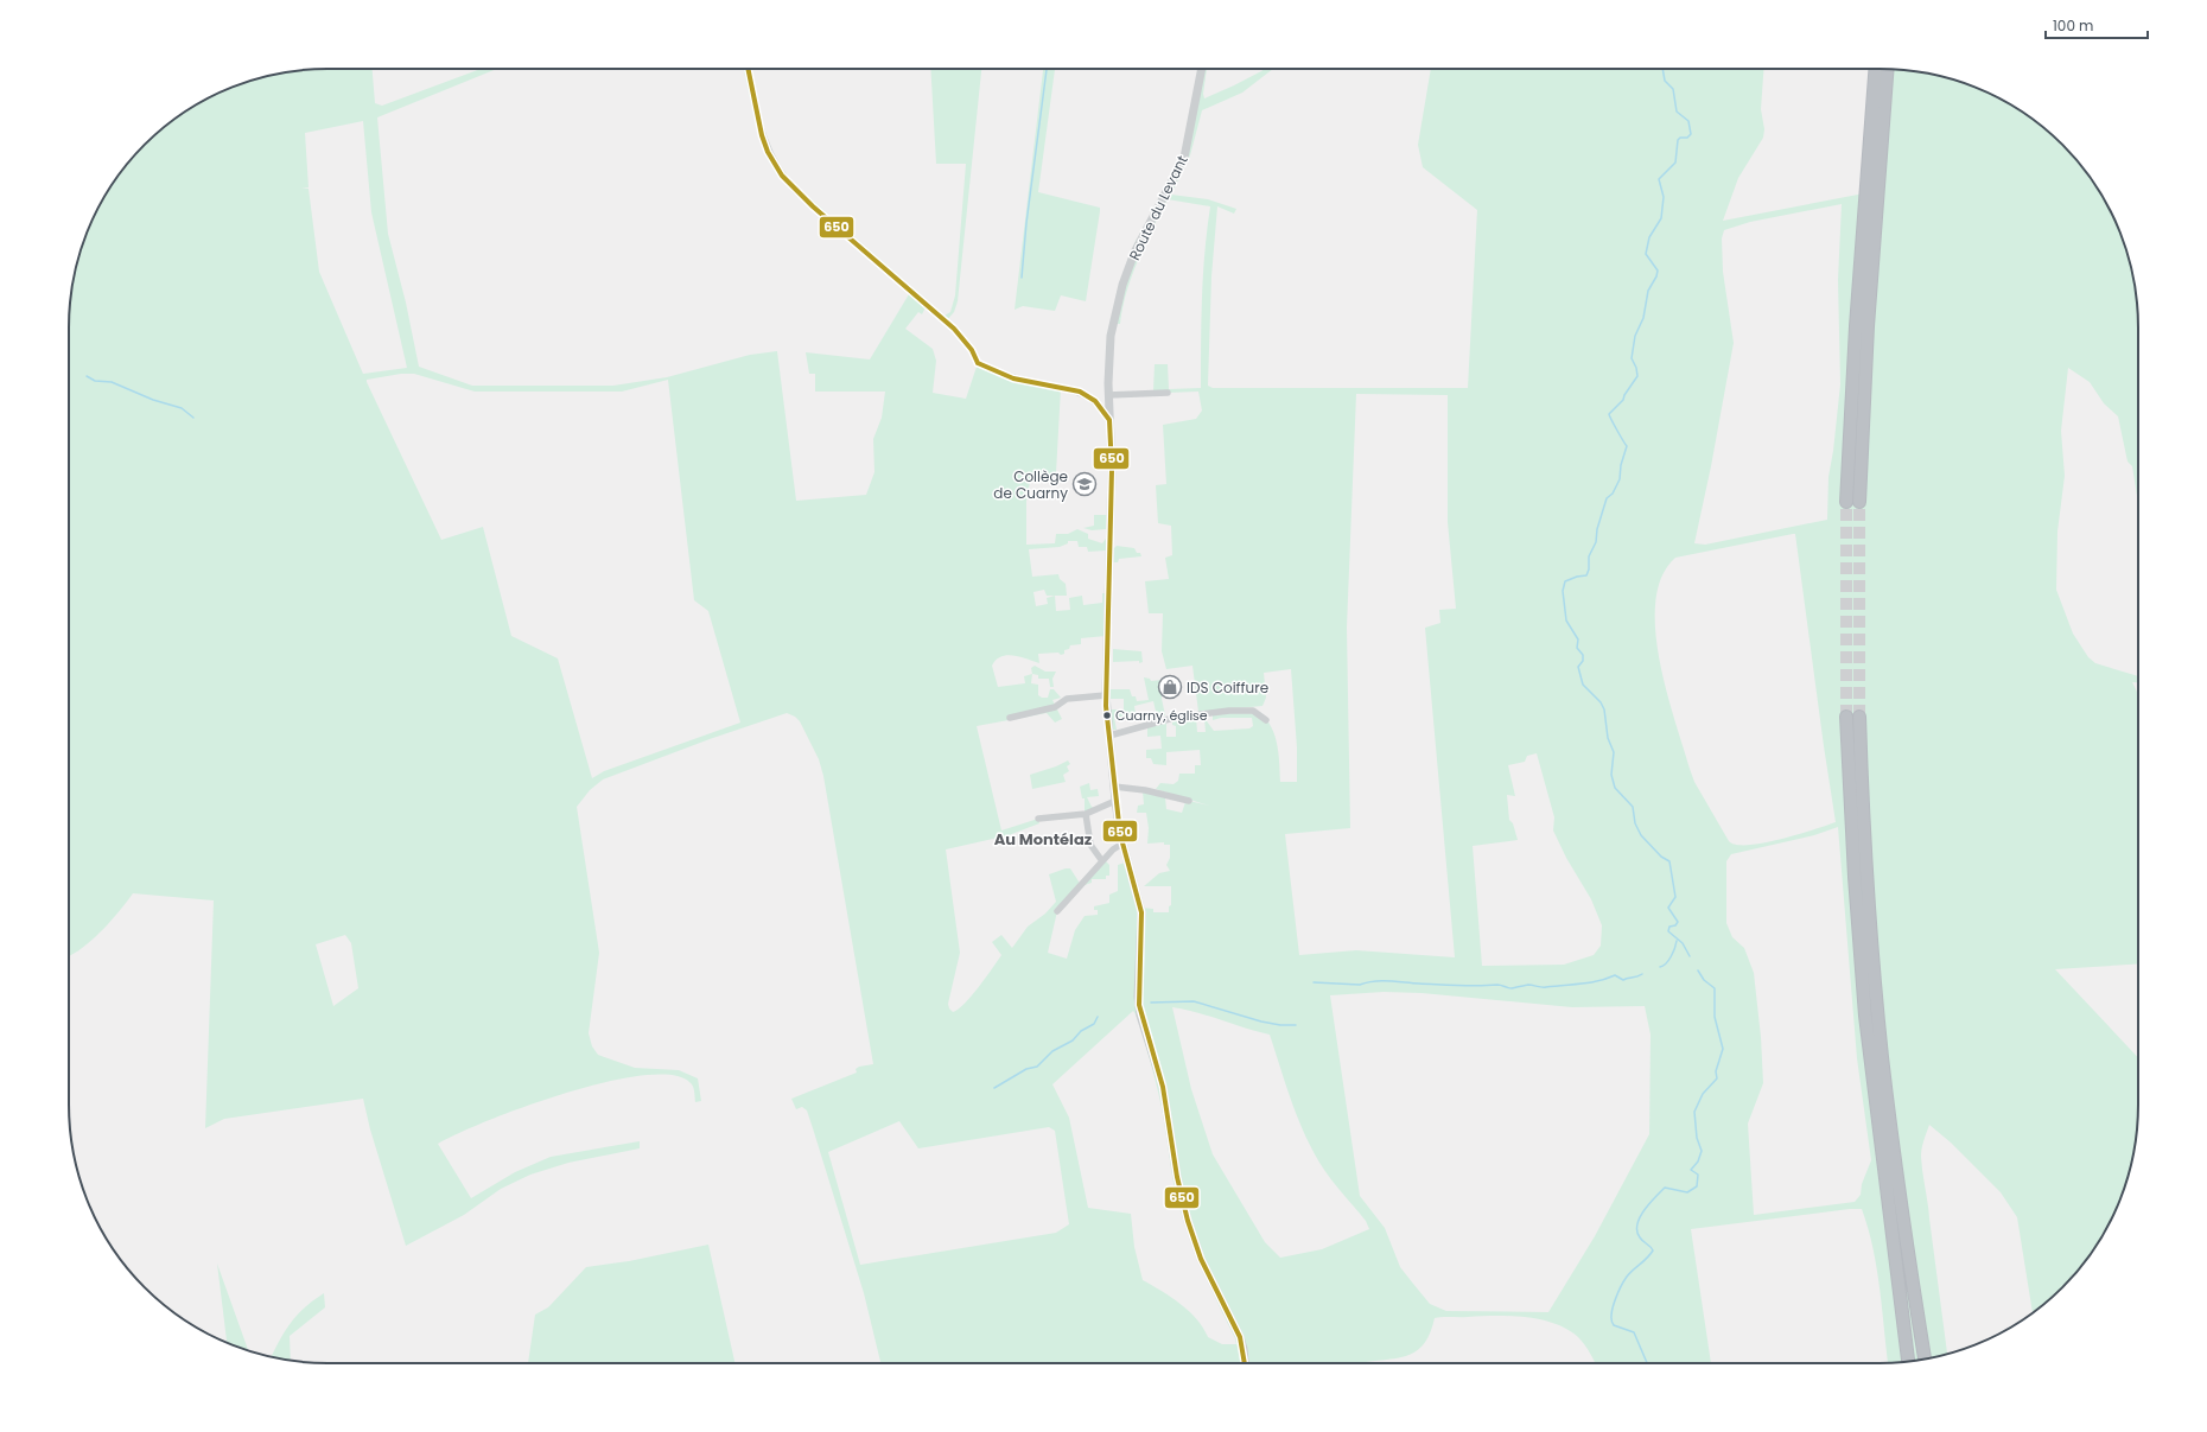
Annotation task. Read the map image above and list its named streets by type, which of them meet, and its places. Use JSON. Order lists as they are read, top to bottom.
{
  "streets": {
    "street": ["Route du Levant"]
  },
  "districts": ["Au Montélaz"],
  "places": {
    "school or university": ["Collège de Cuarny"],
    "shop": ["IDS Coiffure"],
    "other": ["Cuarny, église"]
  },
  "lines": ["transit line 650"],
  "scale_bar": "100 m"
}
